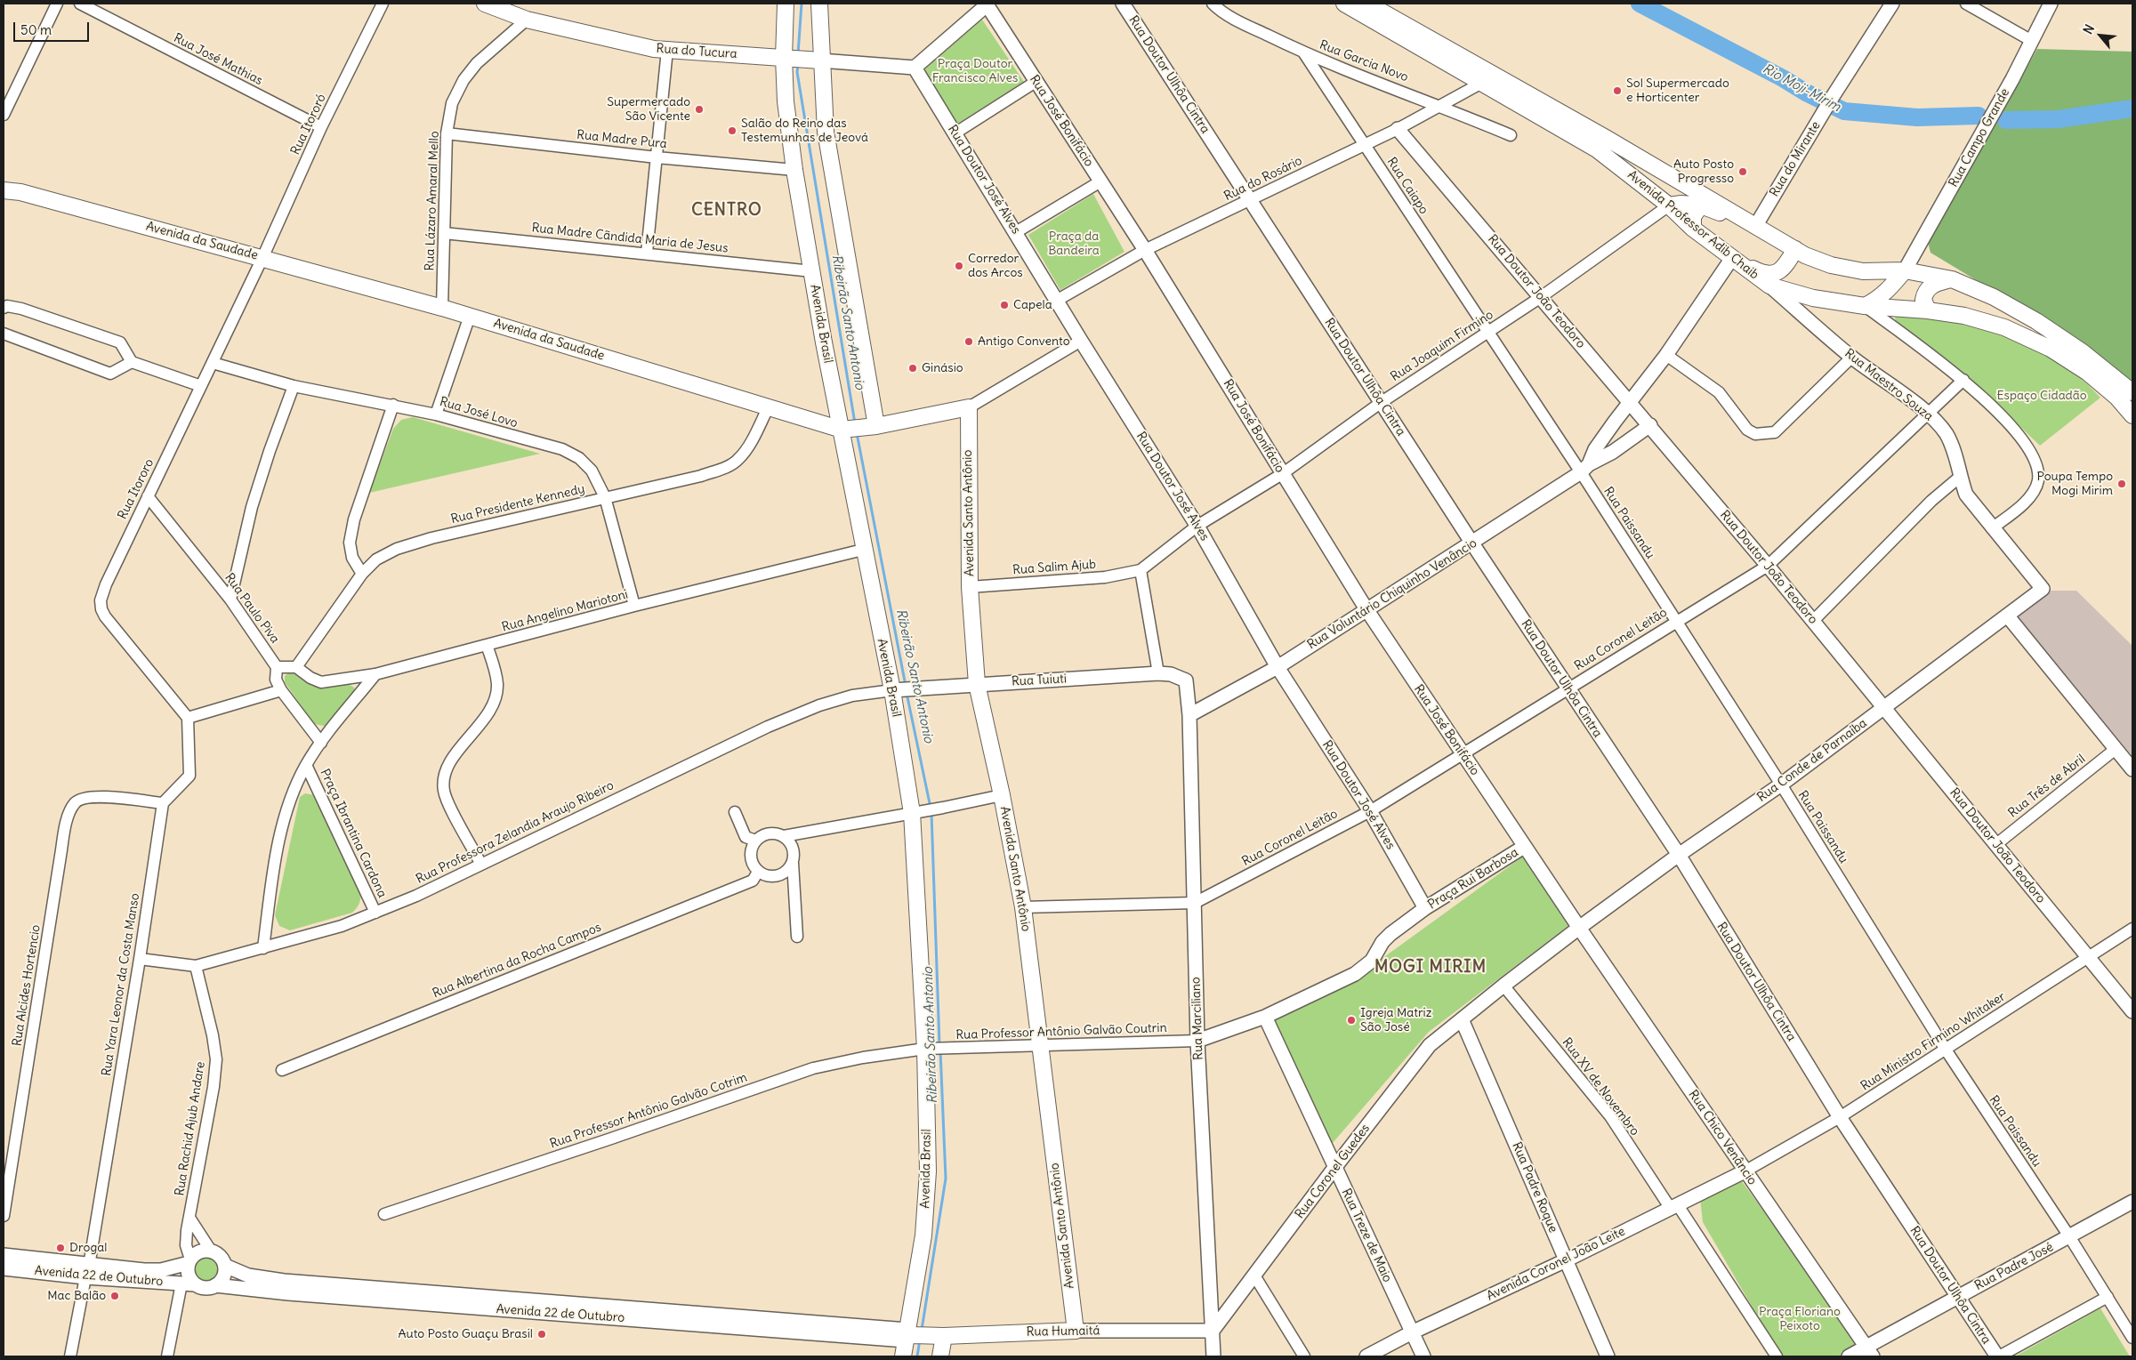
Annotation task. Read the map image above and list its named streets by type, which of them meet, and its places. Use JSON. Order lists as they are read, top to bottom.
{
  "streets": {
    "main road": [
      "Rua do Tucura",
      "Avenida Professor Adib Chaib",
      "Avenida da Saudade",
      "Avenida Brasil",
      "Avenida Santo Antônio",
      "Rua Humaitá"
    ],
    "street": [
      "Rua José Mathias",
      "Rua Garcia Novo",
      "Rua Doutor Ulhôa Cintra",
      "Rua José Bonifácio",
      "Rua Itororó",
      "Rua Campo Grande",
      "Rua Madre Pura",
      "Rua do Mirante",
      "Rua do Rosário",
      "Rua Doutor José Alves",
      "Rua Caiapo",
      "Rua Lázaro Amaral Mello",
      "Rua Madre Cãndida Maria de Jesus",
      "Rua Doutor João Teodoro",
      "Rua Joaquim Firmino",
      "Rua Maestro Souza",
      "Rua José Lovo",
      "Rua Itororo",
      "Rua Presidente Kennedy",
      "Rua Paissandu",
      "Rua Salim Ajub",
      "Rua Voluntário Chiquinho Venâncio",
      "Rua Paulo Piva",
      "Rua Angelino Mariotoni",
      "Rua Coronel Leitão",
      "Rua Tuiuti",
      "Rua Conde de Parnaíba",
      "Rua Três de Abril",
      "Rua Professora Zelandia Araujo Ribeiro",
      "Praça Ibrantina Cardona",
      "Praça Rui Barbosa",
      "Rua Albertina da Rocha Campos",
      "Rua Yara Leonor da Costa Manso",
      "Rua Alcides Hortencio",
      "Rua Marciliano",
      "Rua Professor Antônio Galvão Coutrin",
      "Rua Ministro Firmino Whitaker",
      "Rua XV de Novembro",
      "Rua Professor Antônio Galvão Cotrim",
      "Rua Rachid Ajub Andare",
      "Rua Chico Venâncio",
      "Rua Coronel Guedes",
      "Rua Padre Roque",
      "Rua Treze de Maio",
      "Avenida Coronel João Leite",
      "Rua Padre José",
      "Avenida 22 de Outubro"
    ]
  },
  "crossings": [
    ["Rua do Tucura", "Rua Doutor José Alves"],
    ["Rua do Tucura", "Rua Lázaro Amaral Mello"],
    ["Rua do Tucura", "Avenida Brasil"],
    ["Rua José Mathias", "Rua Itororó"],
    ["Rua Garcia Novo", "Rua do Rosário"],
    ["Rua Garcia Novo", "Rua Caiapo"],
    ["Rua Doutor Ulhôa Cintra", "Rua do Rosário"],
    ["Rua Doutor Ulhôa Cintra", "Rua Joaquim Firmino"],
    ["Rua Doutor Ulhôa Cintra", "Rua Voluntário Chiquinho Venâncio"],
    ["Rua Doutor Ulhôa Cintra", "Rua Coronel Leitão"],
    ["Rua Doutor Ulhôa Cintra", "Rua Conde de Parnaíba"],
    ["Rua Doutor Ulhôa Cintra", "Rua Ministro Firmino Whitaker"],
    ["Rua Doutor Ulhôa Cintra", "Rua Padre José"],
    ["Rua José Bonifácio", "Rua do Rosário"],
    ["Rua José Bonifácio", "Rua Joaquim Firmino"],
    ["Rua José Bonifácio", "Rua Voluntário Chiquinho Venâncio"],
    ["Rua José Bonifácio", "Rua Coronel Leitão"],
    ["Rua José Bonifácio", "Praça Rui Barbosa"],
    ["Rua Itororó", "Avenida da Saudade"],
    ["Rua Itororó", "Rua Itororo"],
    ["Rua Campo Grande", "Avenida Professor Adib Chaib"],
    ["Rua Madre Pura", "Rua Lázaro Amaral Mello"],
    ["Rua Madre Pura", "Avenida Brasil"],
    ["Rua do Mirante", "Avenida Professor Adib Chaib"],
    ["Rua do Rosário", "Rua Doutor José Alves"],
    ["Rua do Rosário", "Rua Caiapo"],
    ["Rua do Rosário", "Avenida Professor Adib Chaib"],
    ["Rua do Rosário", "Rua Doutor João Teodoro"],
    ["Rua Doutor José Alves", "Avenida da Saudade"],
    ["Rua Doutor José Alves", "Rua Joaquim Firmino"],
    ["Rua Doutor José Alves", "Rua Voluntário Chiquinho Venâncio"],
    ["Rua Doutor José Alves", "Rua Coronel Leitão"],
    ["Rua Doutor José Alves", "Praça Rui Barbosa"],
    ["Rua Caiapo", "Rua Joaquim Firmino"],
    ["Rua Caiapo", "Rua Paissandu"],
    ["Rua Lázaro Amaral Mello", "Rua Madre Cãndida Maria de Jesus"],
    ["Rua Lázaro Amaral Mello", "Avenida da Saudade"],
    ["Avenida Professor Adib Chaib", "Rua Joaquim Firmino"],
    ["Avenida Professor Adib Chaib", "Rua Maestro Souza"],
    ["Rua Madre Cãndida Maria de Jesus", "Avenida Brasil"],
    ["Avenida da Saudade", "Avenida Brasil"],
    ["Avenida da Saudade", "Rua Itororo"],
    ["Avenida da Saudade", "Rua Presidente Kennedy"],
    ["Avenida da Saudade", "Avenida Santo Antônio"],
    ["Rua Doutor João Teodoro", "Rua Joaquim Firmino"],
    ["Rua Doutor João Teodoro", "Rua Voluntário Chiquinho Venâncio"],
    ["Rua Doutor João Teodoro", "Rua Coronel Leitão"],
    ["Rua Doutor João Teodoro", "Rua Conde de Parnaíba"],
    ["Rua Doutor João Teodoro", "Rua Três de Abril"],
    ["Rua Doutor João Teodoro", "Rua Ministro Firmino Whitaker"],
    ["Avenida Brasil", "Rua Angelino Mariotoni"],
    ["Avenida Brasil", "Rua Tuiuti"],
    ["Avenida Brasil", "Rua Professora Zelandia Araujo Ribeiro"],
    ["Avenida Brasil", "Rua Professor Antônio Galvão Coutrin"],
    ["Avenida Brasil", "Rua Professor Antônio Galvão Cotrim"],
    ["Avenida Brasil", "Avenida 22 de Outubro"],
    ["Avenida Brasil", "Rua Humaitá"],
    ["Rua Joaquim Firmino", "Rua Paissandu"],
    ["Rua Joaquim Firmino", "Rua Salim Ajub"],
    ["Rua Maestro Souza", "Rua Coronel Leitão"],
    ["Rua Maestro Souza", "Rua Conde de Parnaíba"],
    ["Rua José Lovo", "Rua Itororo"],
    ["Rua José Lovo", "Rua Presidente Kennedy"],
    ["Rua José Lovo", "Rua Angelino Mariotoni"],
    ["Rua Itororo", "Rua Paulo Piva"],
    ["Rua Presidente Kennedy", "Rua Angelino Mariotoni"],
    ["Avenida Santo Antônio", "Rua Salim Ajub"],
    ["Avenida Santo Antônio", "Rua Coronel Leitão"],
    ["Avenida Santo Antônio", "Rua Tuiuti"],
    ["Avenida Santo Antônio", "Rua Professor Antônio Galvão Coutrin"],
    ["Avenida Santo Antônio", "Rua Humaitá"],
    ["Rua Paissandu", "Rua Voluntário Chiquinho Venâncio"],
    ["Rua Paissandu", "Rua Coronel Leitão"],
    ["Rua Paissandu", "Rua Conde de Parnaíba"],
    ["Rua Paissandu", "Rua Ministro Firmino Whitaker"],
    ["Rua Paissandu", "Rua Padre José"],
    ["Rua Voluntário Chiquinho Venâncio", "Rua Marciliano"],
    ["Rua Coronel Leitão", "Rua Marciliano"],
    ["Rua Tuiuti", "Rua Professora Zelandia Araujo Ribeiro"],
    ["Rua Tuiuti", "Rua Marciliano"],
    ["Rua Conde de Parnaíba", "Praça Rui Barbosa"],
    ["Rua Conde de Parnaíba", "Rua Chico Venâncio"],
    ["Rua Professora Zelandia Araujo Ribeiro", "Praça Ibrantina Cardona"],
    ["Rua Professora Zelandia Araujo Ribeiro", "Rua Yara Leonor da Costa Manso"],
    ["Rua Professora Zelandia Araujo Ribeiro", "Rua Rachid Ajub Andare"],
    ["Praça Rui Barbosa", "Rua Marciliano"],
    ["Praça Rui Barbosa", "Rua Professor Antônio Galvão Coutrin"],
    ["Praça Rui Barbosa", "Rua Chico Venâncio"],
    ["Praça Rui Barbosa", "Rua Treze de Maio"],
    ["Rua Yara Leonor da Costa Manso", "Rua Alcides Hortencio"],
    ["Rua Yara Leonor da Costa Manso", "Avenida 22 de Outubro"],
    ["Rua Marciliano", "Rua Professor Antônio Galvão Coutrin"],
    ["Rua Marciliano", "Rua Coronel Guedes"],
    ["Rua Marciliano", "Rua Humaitá"],
    ["Rua Professor Antônio Galvão Coutrin", "Rua Professor Antônio Galvão Cotrim"],
    ["Rua Ministro Firmino Whitaker", "Rua Chico Venâncio"],
    ["Rua Ministro Firmino Whitaker", "Avenida Coronel João Leite"],
    ["Rua XV de Novembro", "Avenida Coronel João Leite"],
    ["Rua Rachid Ajub Andare", "Avenida 22 de Outubro"],
    ["Rua Chico Venâncio", "Avenida Coronel João Leite"],
    ["Rua Chico Venâncio", "Rua Padre José"],
    ["Rua Coronel Guedes", "Rua Padre Roque"],
    ["Rua Coronel Guedes", "Rua Treze de Maio"],
    ["Rua Coronel Guedes", "Rua Humaitá"],
    ["Rua Padre Roque", "Avenida Coronel João Leite"],
    ["Rua Treze de Maio", "Avenida Coronel João Leite"],
    ["Avenida 22 de Outubro", "Rua Humaitá"]
  ],
  "districts": ["CENTRO", "MOGI MIRIM"],
  "water": ["Rio Moji-Mirim", "Ribeirão Santo Antonio"],
  "parks": [
    "Praça Doutor Francisco Alves",
    "Praça da Bandeira",
    "Espaço Cidadão",
    "Praça Floriano Peixoto"
  ],
  "places": [
    "Sol Supermercado e Horticenter",
    "Supermercado São Vicente",
    "Salão do Reino das Testemunhas de Jeová",
    "Auto Posto Progresso",
    "Corredor dos Arcos",
    "Capela",
    "Antigo Convento",
    "Ginásio",
    "Poupa Tempo Mogi Mirim",
    "Igreja Matriz São José",
    "Drogal",
    "Mac Balão",
    "Auto Posto Guaçu Brasil"
  ],
  "scale_bar": "50 m",
  "north": "top left"
}
